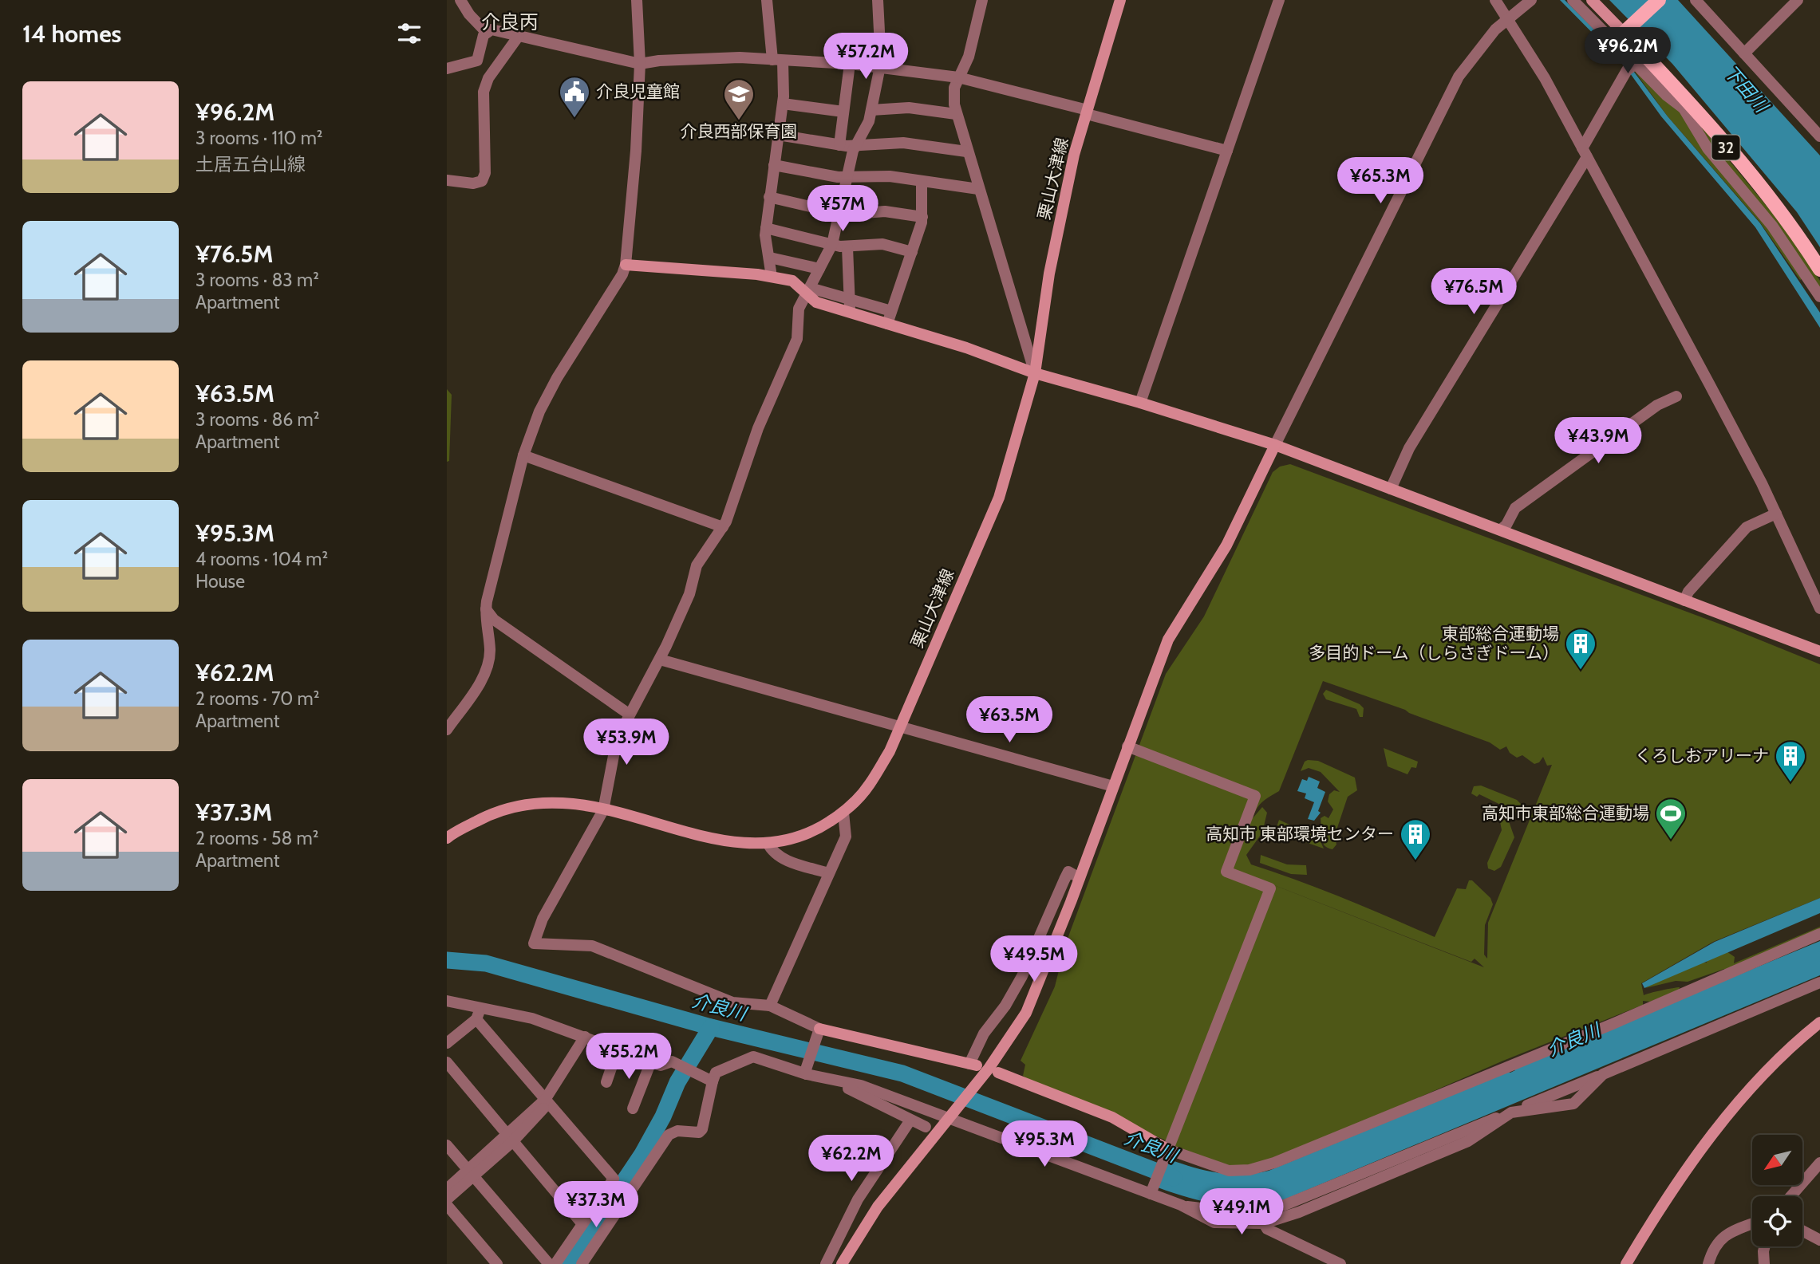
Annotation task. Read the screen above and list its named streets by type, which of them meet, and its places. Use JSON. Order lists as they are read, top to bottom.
{
  "streets": {
    "main road": ["32"],
    "street": ["栗山大津線"]
  },
  "districts": ["介良丙"],
  "water": ["下田川", "介良川"],
  "places": {
    "public building": ["介良児童館"],
    "school or university": ["介良西部保育園"],
    "building": ["東部総合運動場 多目的ドーム（しらさぎドーム）", "くろしおアリーナ", "高知市 東部環境センター"],
    "sports": ["高知市東部総合運動場"]
  },
  "north": "bottom left",
  "page": {
    "heading": "14 homes",
    "price": [
      "¥96.2M",
      "¥57.2M",
      "¥65.3M",
      "¥57M",
      "¥76.5M",
      "¥43.9M",
      "¥63.5M",
      "¥53.9M",
      "¥49.5M",
      "¥55.2M",
      "¥95.3M",
      "¥62.2M",
      "¥37.3M",
      "¥49.1M"
    ],
    "list": [
      {
        "name": "¥96.2M",
        "note": "3 rooms · 110 m² · 土居五台山線"
      },
      {
        "name": "¥76.5M",
        "note": "3 rooms · 83 m² · Apartment"
      },
      {
        "name": "¥63.5M",
        "note": "3 rooms · 86 m² · Apartment"
      },
      {
        "name": "¥95.3M",
        "note": "4 rooms · 104 m² · House"
      },
      {
        "name": "¥62.2M",
        "note": "2 rooms · 70 m² · Apartment"
      },
      {
        "name": "¥37.3M",
        "note": "2 rooms · 58 m² · Apartment"
      }
    ]
  }
}
